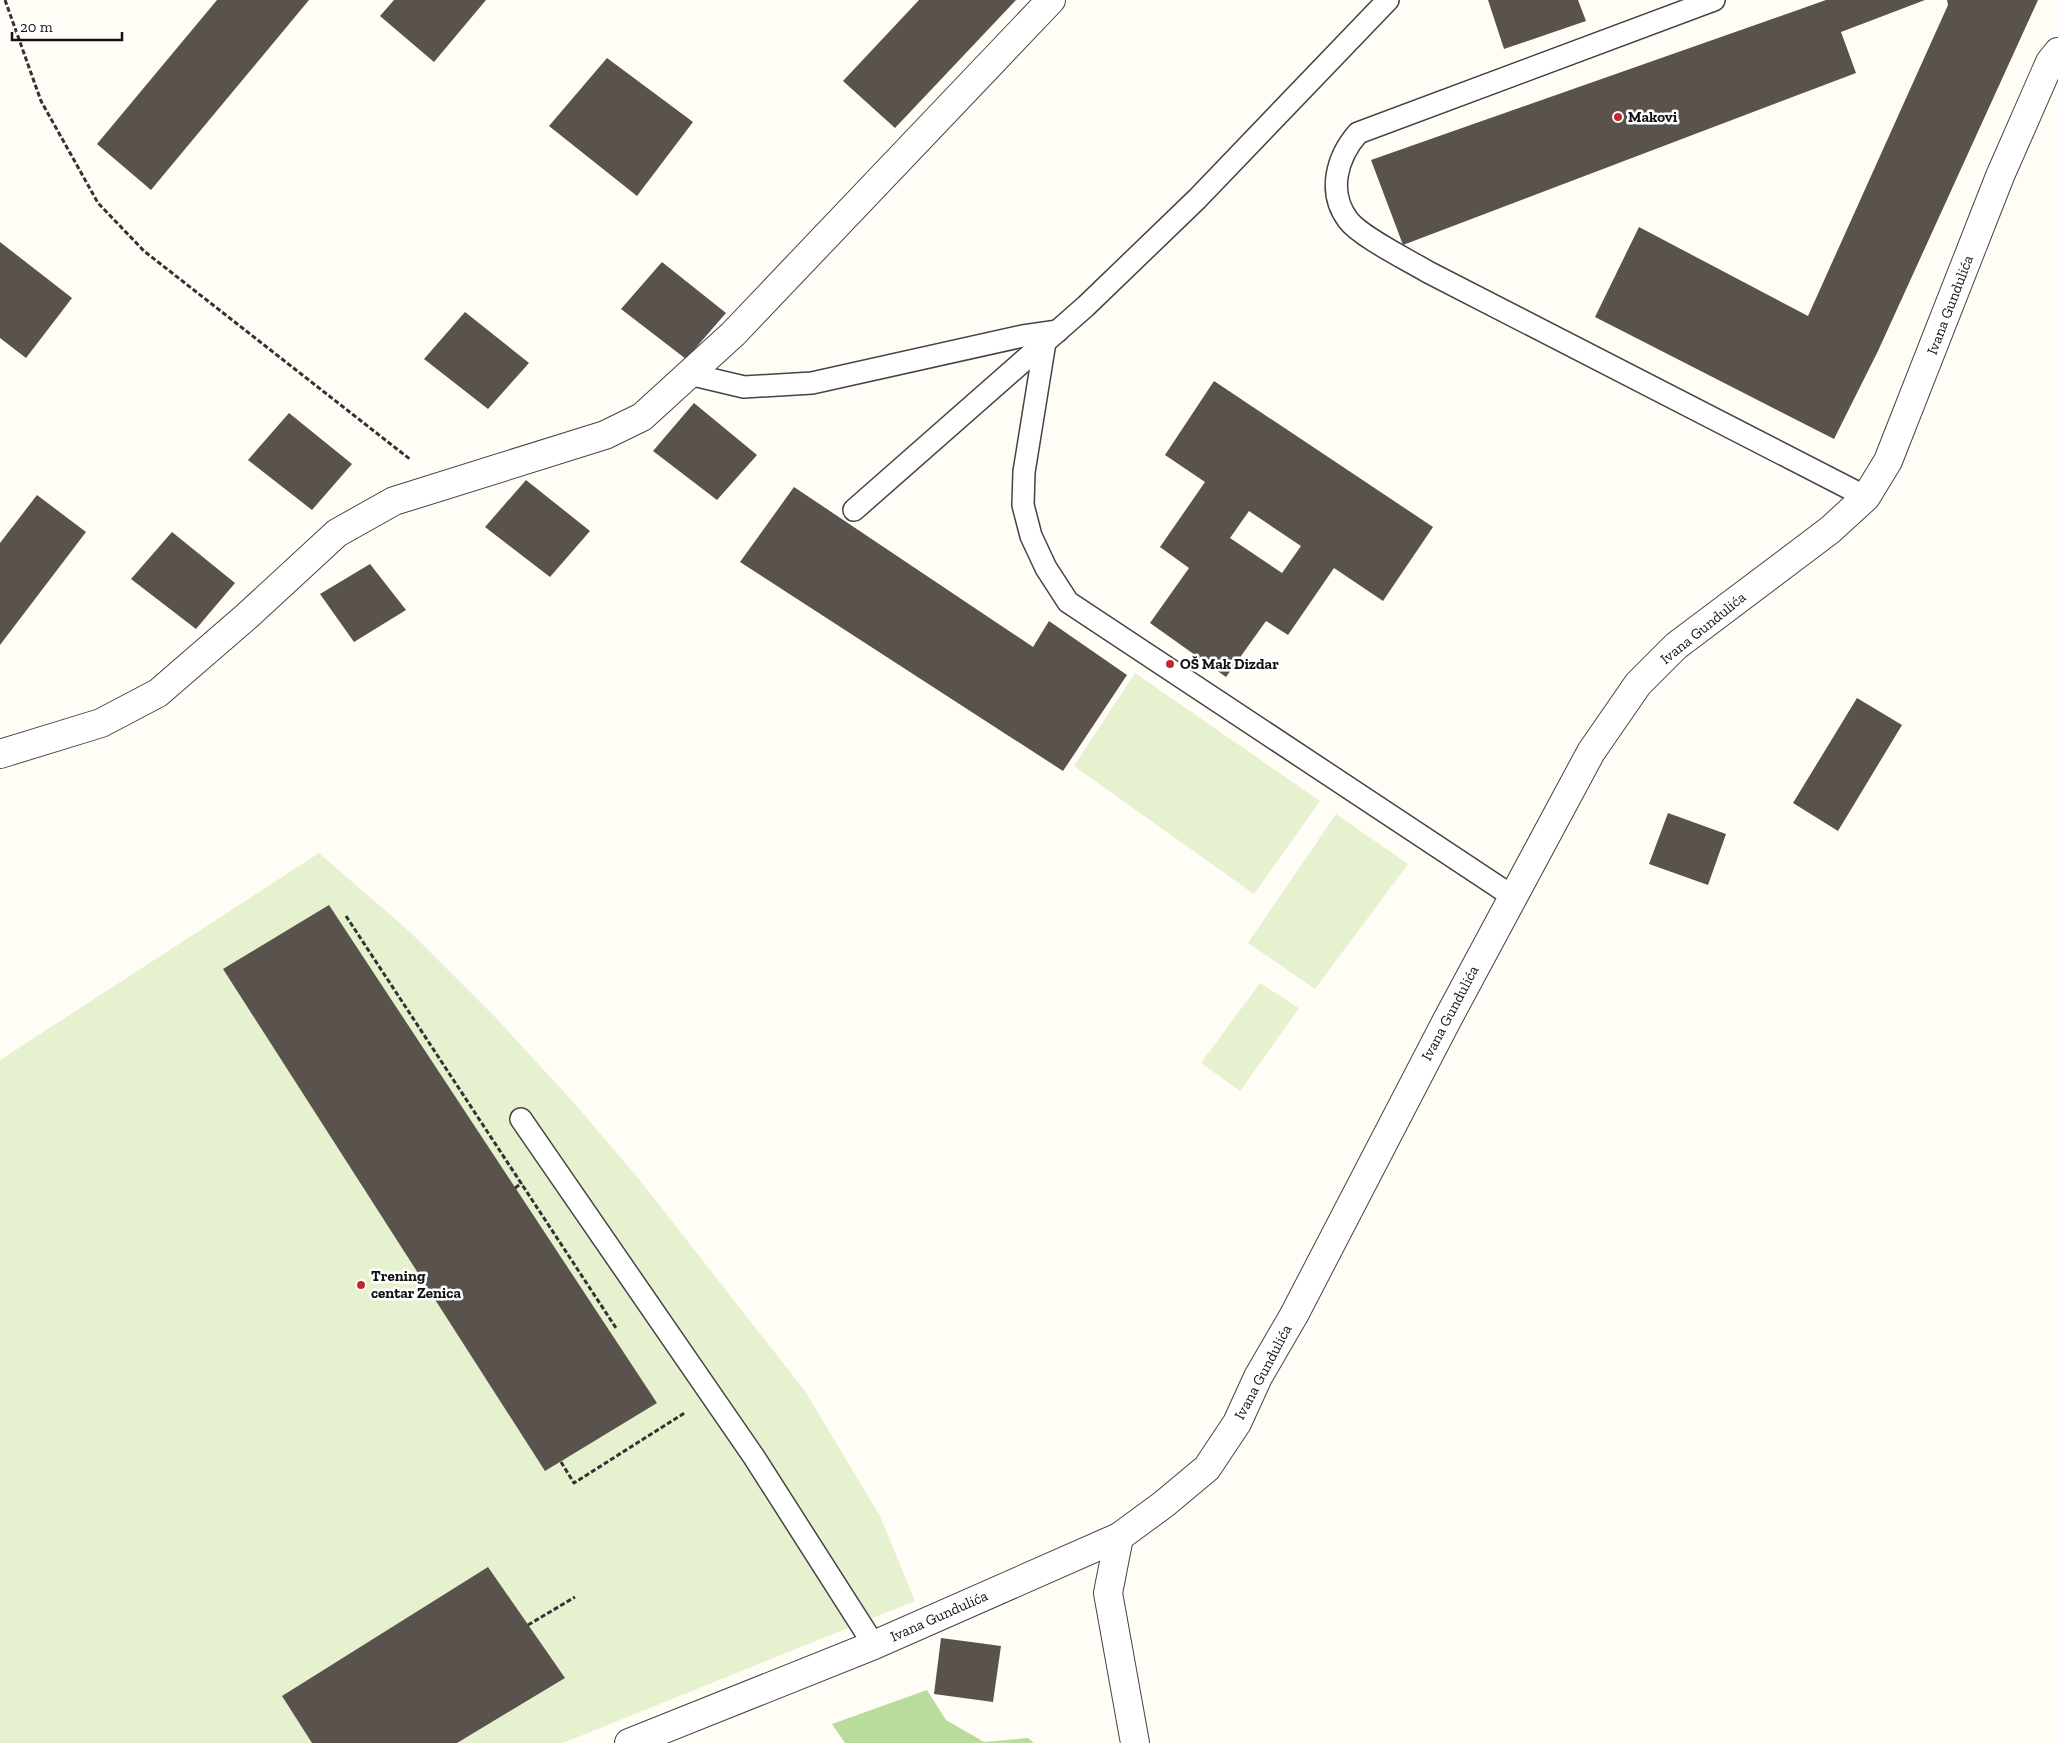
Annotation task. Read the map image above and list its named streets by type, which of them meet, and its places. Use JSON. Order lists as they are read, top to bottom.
{
  "streets": {
    "street": ["Ivana Gundulića"]
  },
  "places": ["Makovi", "OŠ Mak Dizdar", "Trening centar Zenica"],
  "scale_bar": "20 m"
}
